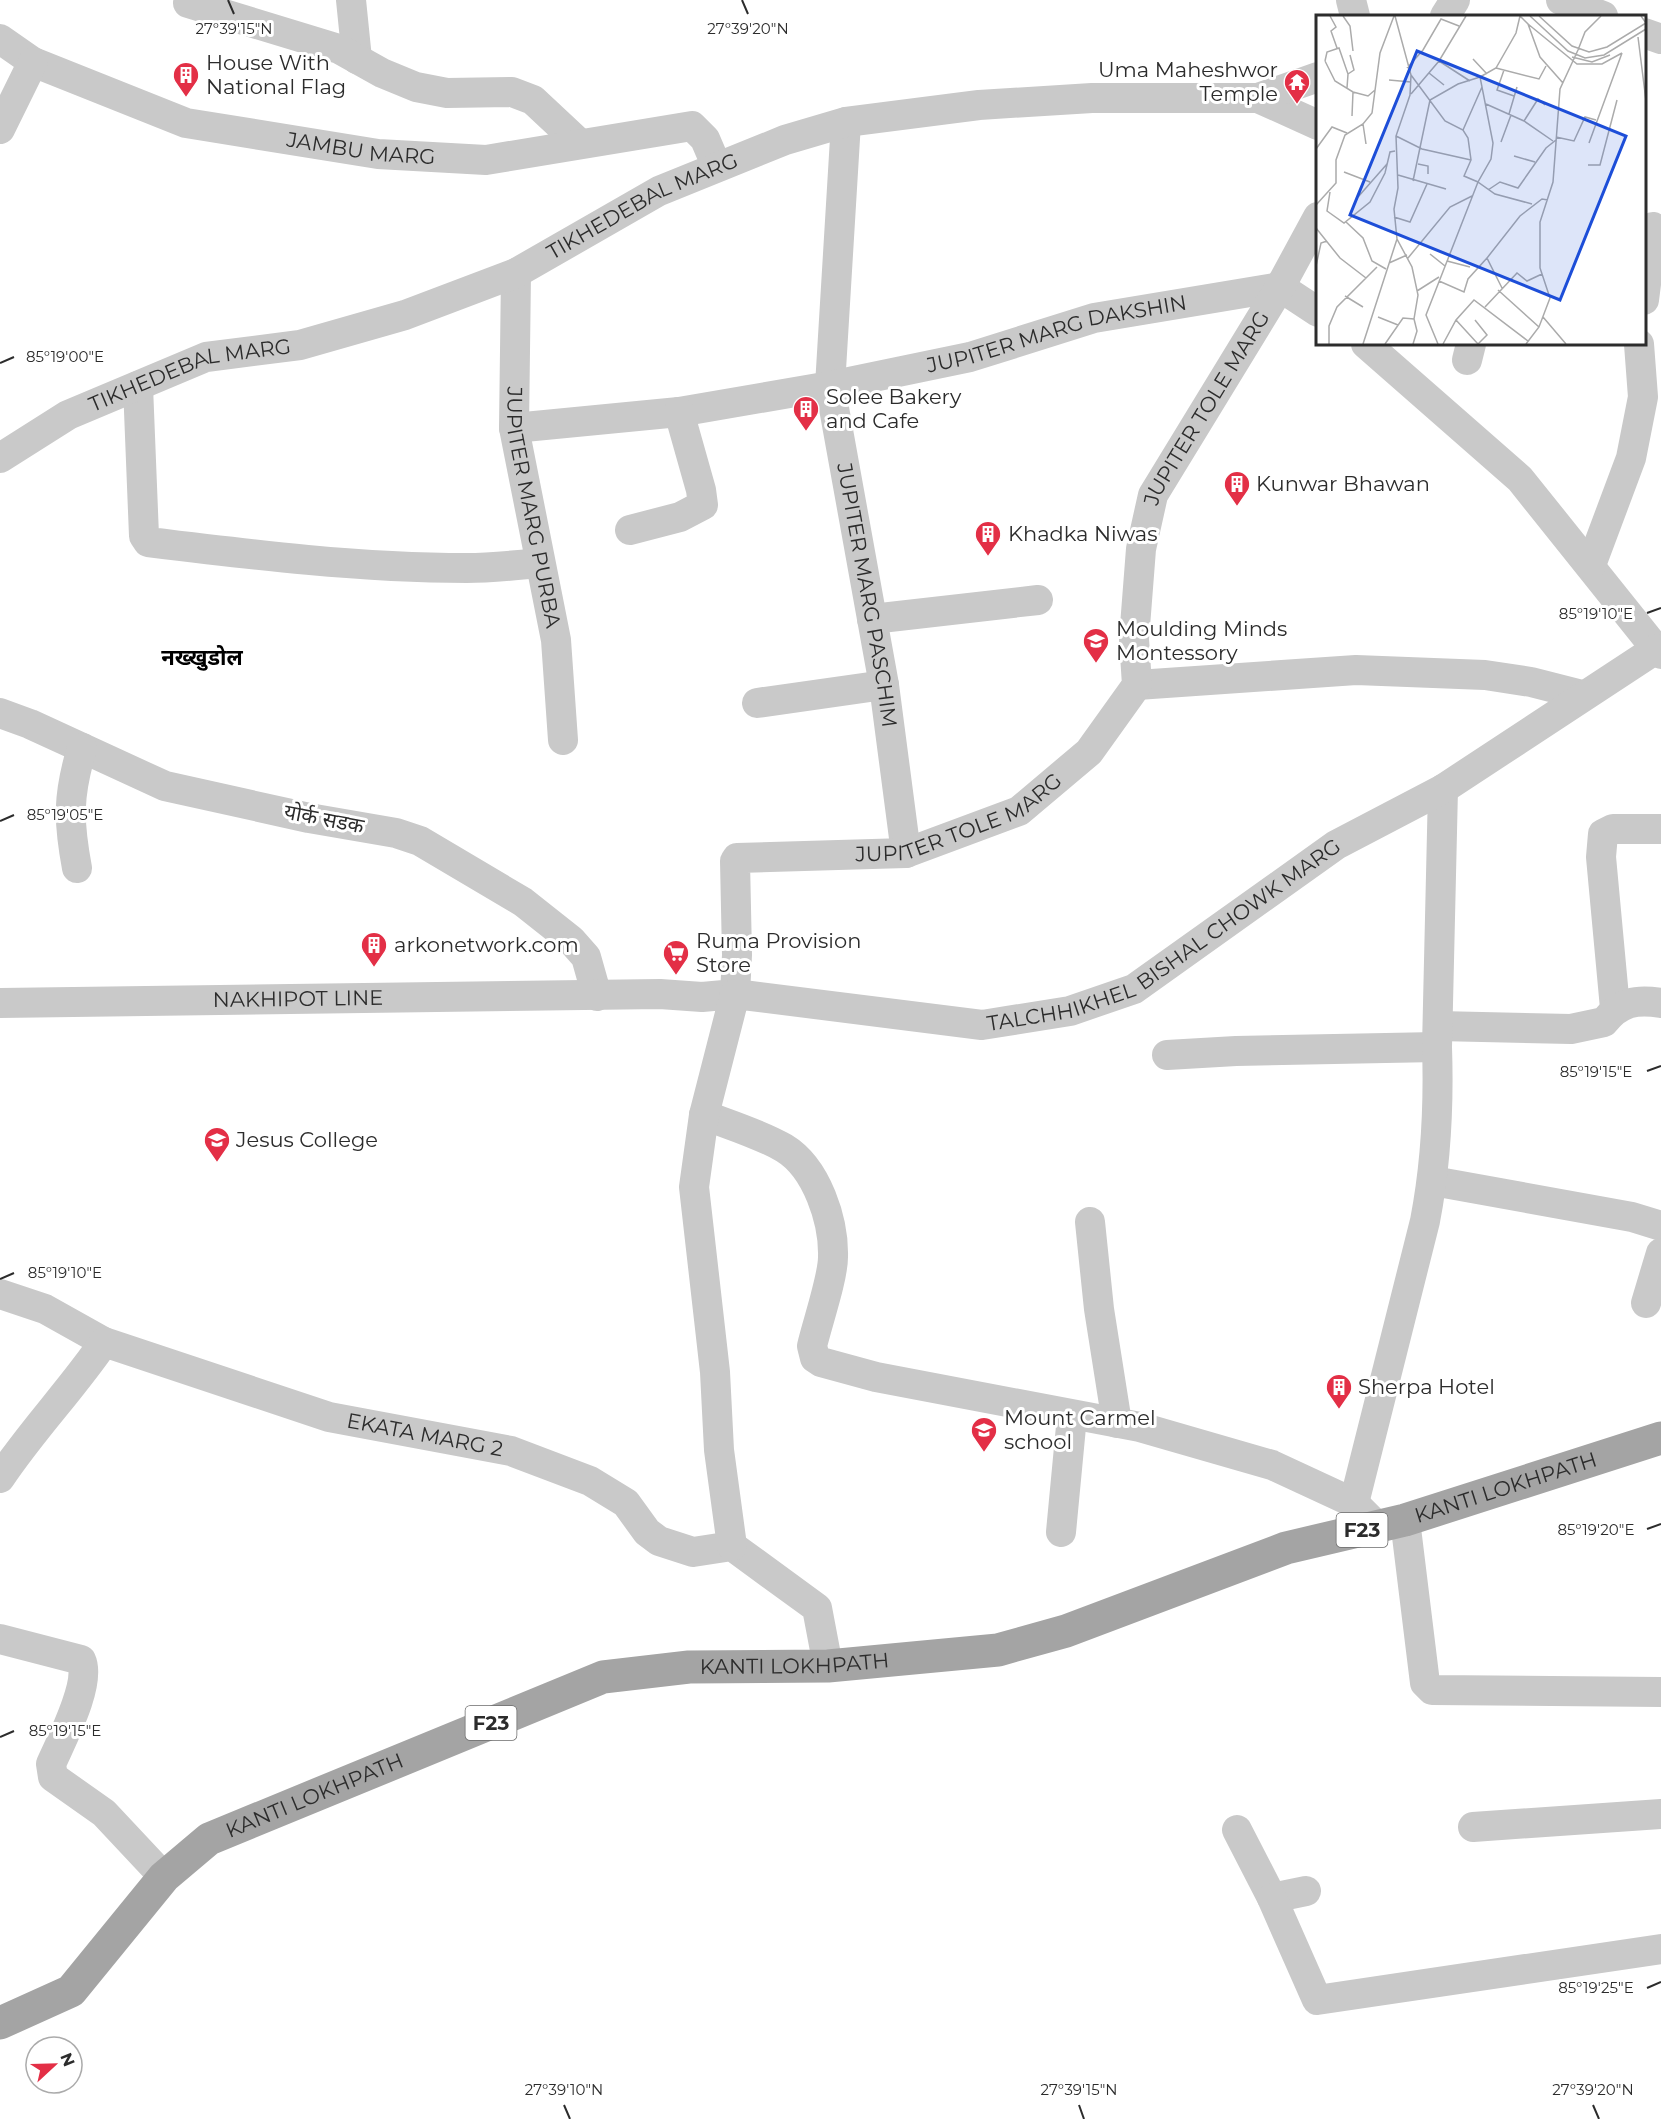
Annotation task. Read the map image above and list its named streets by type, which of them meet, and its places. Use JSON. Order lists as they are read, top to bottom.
{
  "streets": {
    "main road": ["KANTI LOKHPATH", "F23"],
    "street": [
      "JAMBU MARG",
      "TIKHEDEBAL MARG",
      "JUPITER MARG DAKSHIN",
      "JUPITER TOLE MARG",
      "JUPITER MARG PURBA",
      "JUPITER MARG PASCHIM",
      "योर्क सडक",
      "TALCHHIKHEL BISHAL CHOWK MARG",
      "NAKHIPOT LINE",
      "EKATA MARG 2"
    ]
  },
  "crossings": [
    ["JAMBU MARG", "TIKHEDEBAL MARG"],
    ["TIKHEDEBAL MARG", "JUPITER MARG PURBA"],
    ["TIKHEDEBAL MARG", "JUPITER MARG PASCHIM"],
    ["JUPITER MARG DAKSHIN", "JUPITER TOLE MARG"],
    ["JUPITER MARG DAKSHIN", "JUPITER MARG PURBA"],
    ["JUPITER MARG DAKSHIN", "JUPITER MARG PASCHIM"],
    ["JUPITER TOLE MARG", "JUPITER MARG PASCHIM"],
    ["JUPITER TOLE MARG", "TALCHHIKHEL BISHAL CHOWK MARG"],
    ["योर्क सडक", "TALCHHIKHEL BISHAL CHOWK MARG"],
    ["योर्क सडक", "NAKHIPOT LINE"],
    ["TALCHHIKHEL BISHAL CHOWK MARG", "NAKHIPOT LINE"]
  ],
  "districts": ["नख्खुडोल"],
  "places": {
    "building": [
      "House With National Flag",
      "Solee Bakery and Cafe",
      "Kunwar Bhawan",
      "Khadka Niwas",
      "arkonetwork.com",
      "Sherpa Hotel"
    ],
    "temple": ["Uma Maheshwor Temple"],
    "school or university": ["Moulding Minds Montessory", "Jesus College", "Mount Carmel school"],
    "supermarket": ["Ruma Provision Store"]
  },
  "north": "right",
  "coordinates": [
    "27°39'15\"N",
    "27°39'20\"N",
    "85°19'00\"E",
    "85°19'10\"E",
    "85°19'05\"E",
    "85°19'15\"E",
    "85°19'20\"E",
    "85°19'25\"E",
    "27°39'10\"N"
  ]
}
